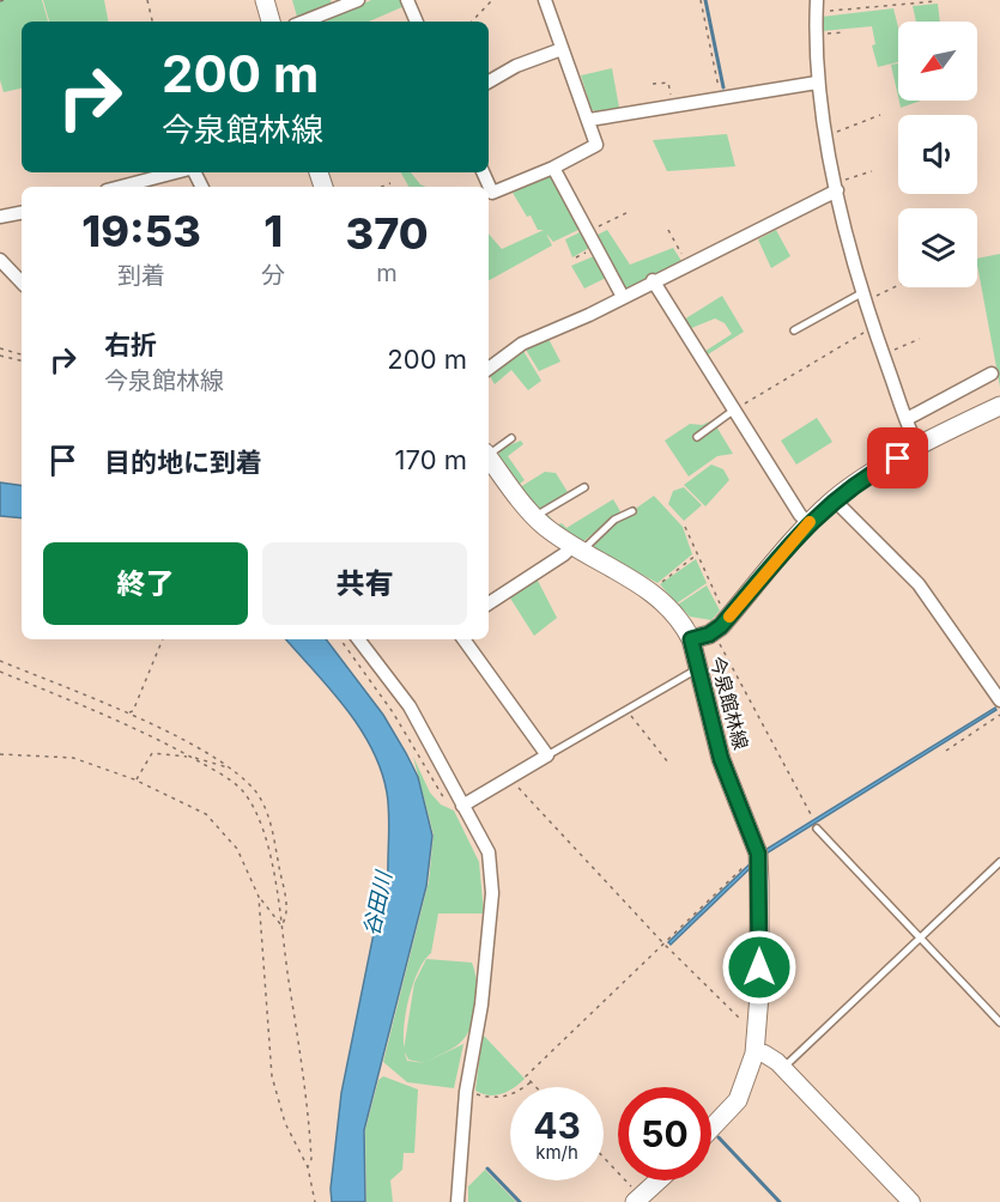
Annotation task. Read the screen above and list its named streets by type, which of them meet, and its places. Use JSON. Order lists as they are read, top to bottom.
{
  "streets": {
    "main road": ["今泉館林線"]
  },
  "water": ["谷田川"],
  "north": "bottom left",
  "page": {
    "turn": ["200 m", "今泉館林線"],
    "eta": [
      "19:53",
      "到着",
      "1",
      "分",
      "370",
      "m"
    ],
    "list": [
      {
        "name": "右折",
        "note": "今泉館林線",
        "value": "200 m"
      },
      {
        "name": "目的地に到着",
        "value": "170 m"
      }
    ],
    "buttons": ["終了", "共有"],
    "speed": "43 km/h",
    "limit": "50"
  }
}
